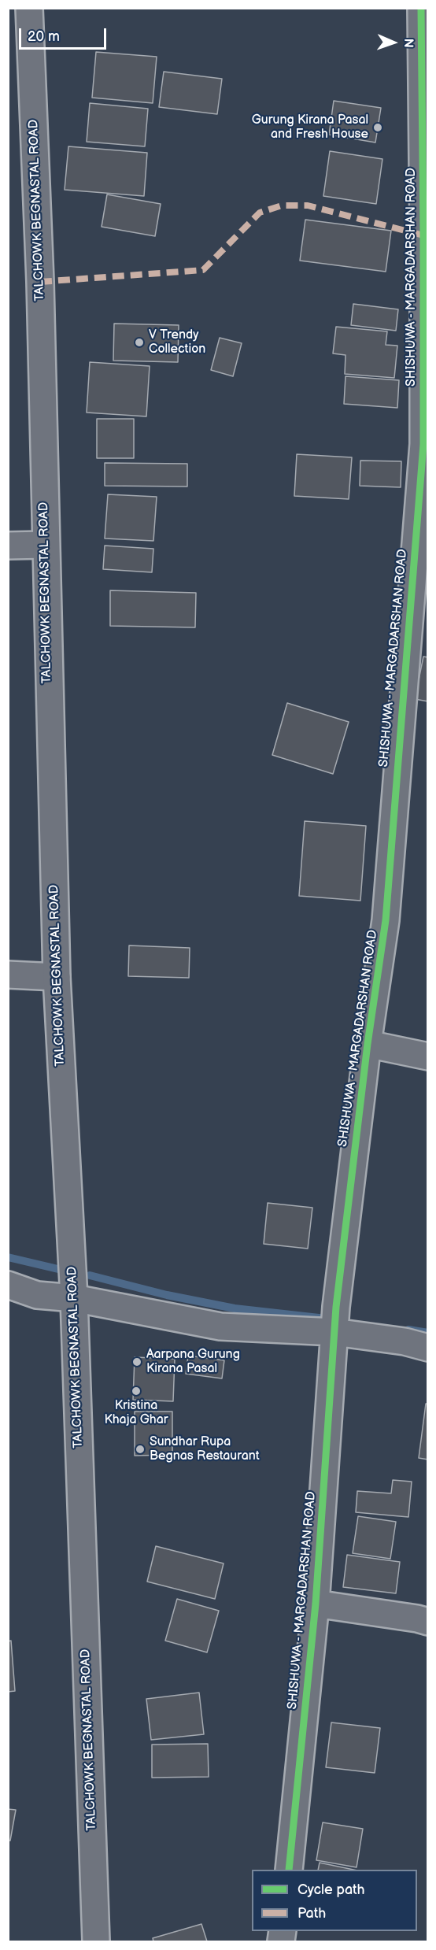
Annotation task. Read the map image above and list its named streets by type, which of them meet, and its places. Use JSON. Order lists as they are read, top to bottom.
{
  "streets": {
    "street": ["TALCHOWK BEGNASTAL ROAD", "SHISHUWA - MARGADARSHAN ROAD"]
  },
  "places": [
    "Gurung Kirana Pasal and Fresh House",
    "V Trendy Collection",
    "Aarpana Gurung Kirana Pasal",
    "Kristina Khaja Ghar",
    "Sundhar Rupa Begnas Restaurant"
  ],
  "legend": ["Cycle path", "Path"],
  "scale_bar": "20 m",
  "north": "right"
}
